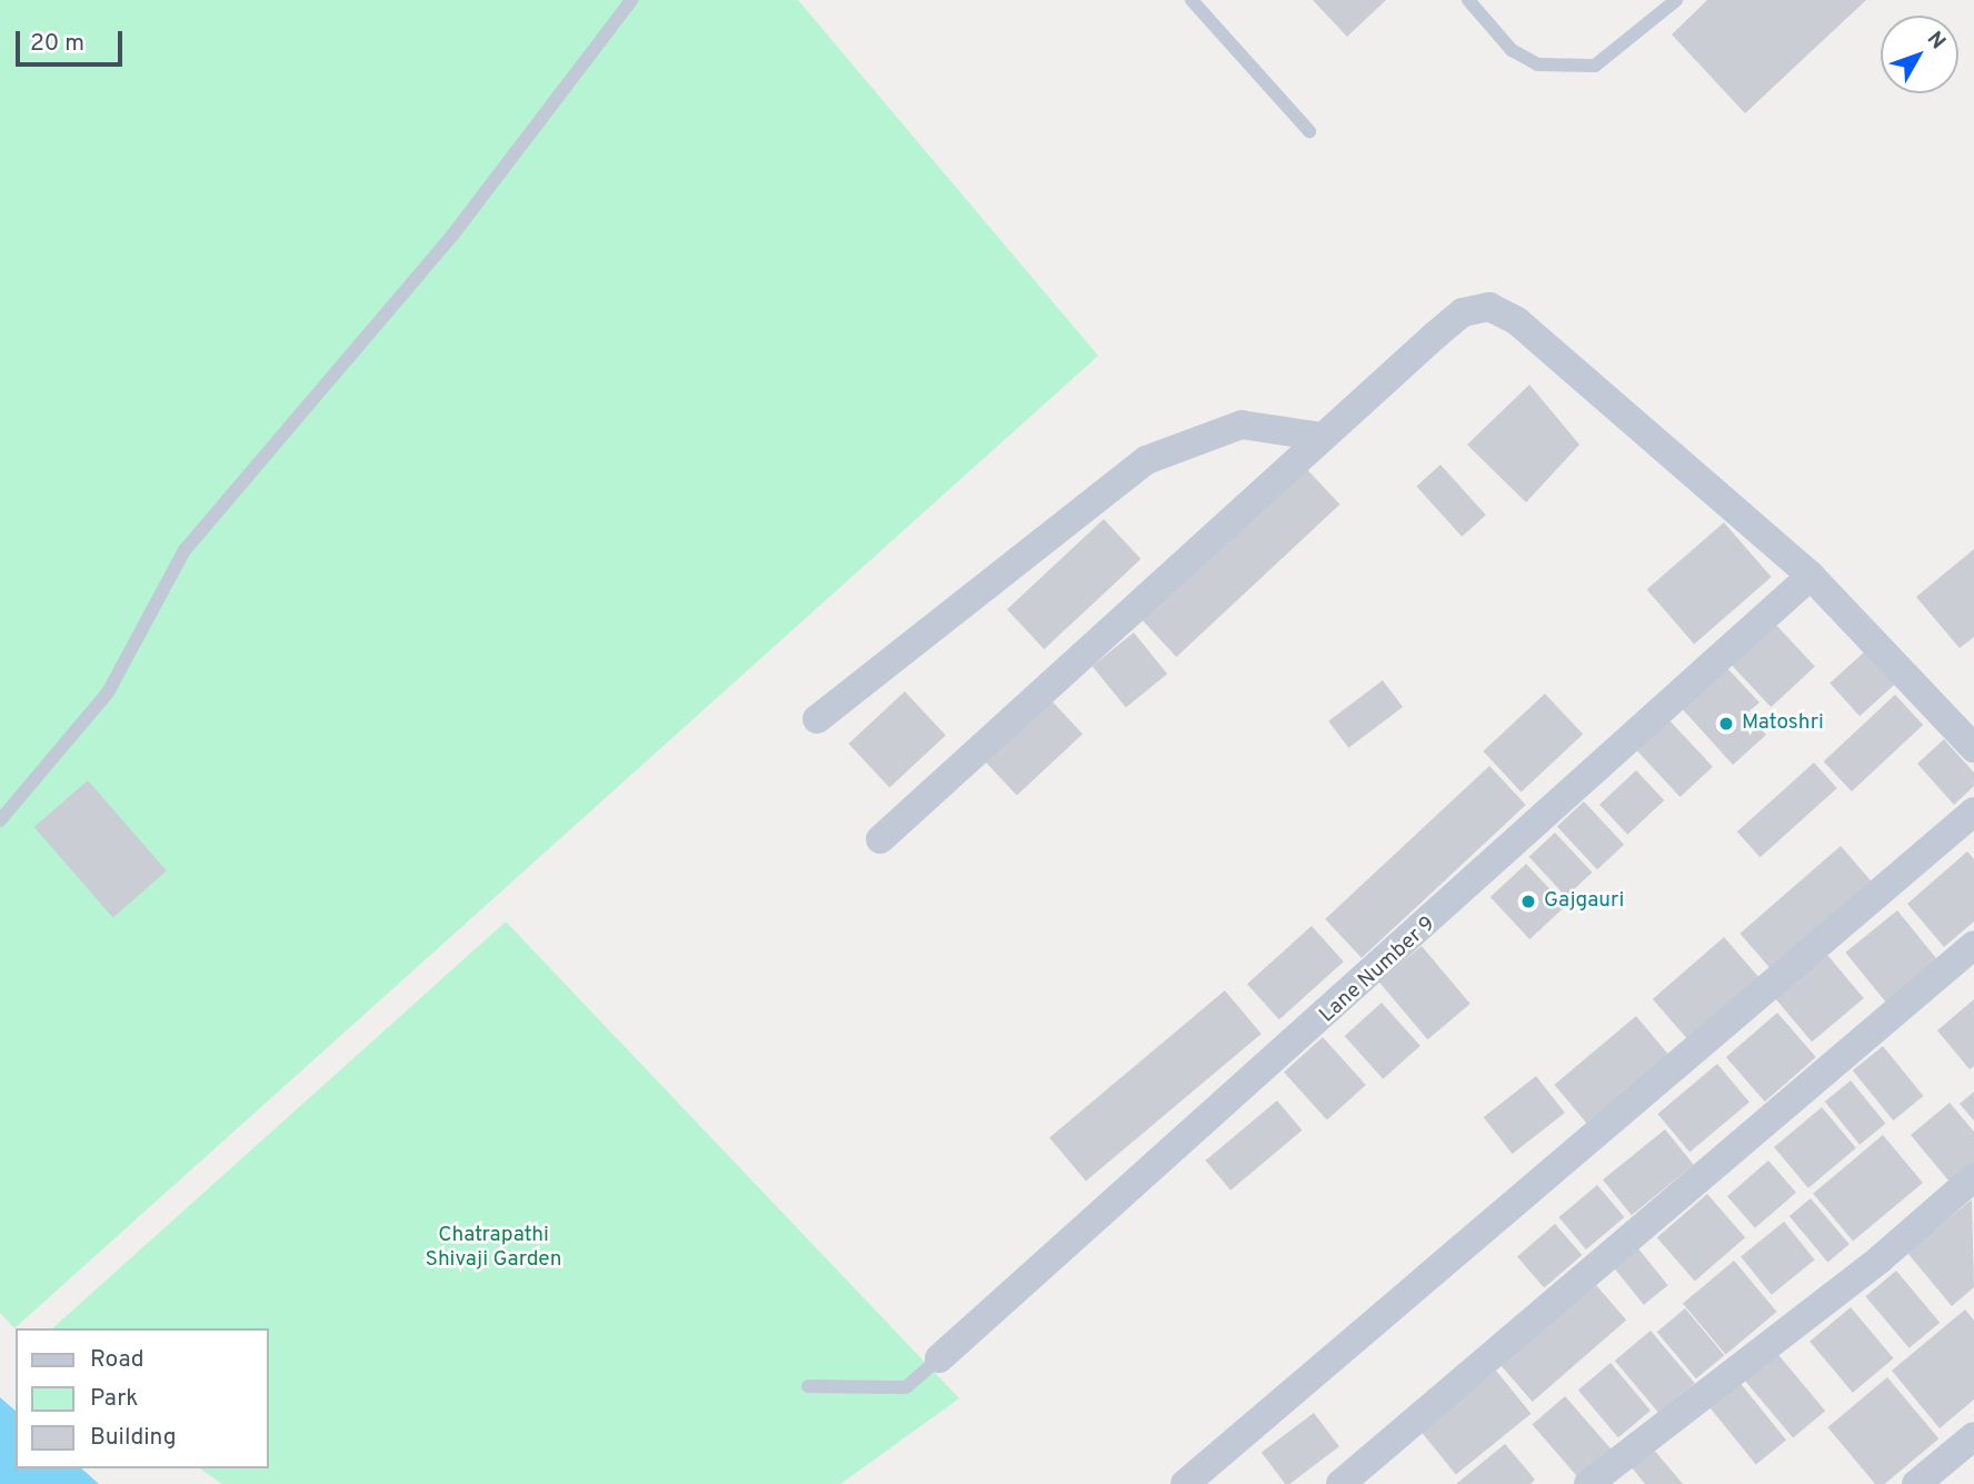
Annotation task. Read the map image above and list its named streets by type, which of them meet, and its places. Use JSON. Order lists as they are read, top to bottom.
{
  "streets": {
    "street": ["Lane Number 9"]
  },
  "parks": ["Chatrapathi Shivaji Garden"],
  "places": ["Matoshri", "Gajgauri"],
  "legend": ["Road", "Park", "Building"],
  "scale_bar": "20 m",
  "north": "top right"
}
